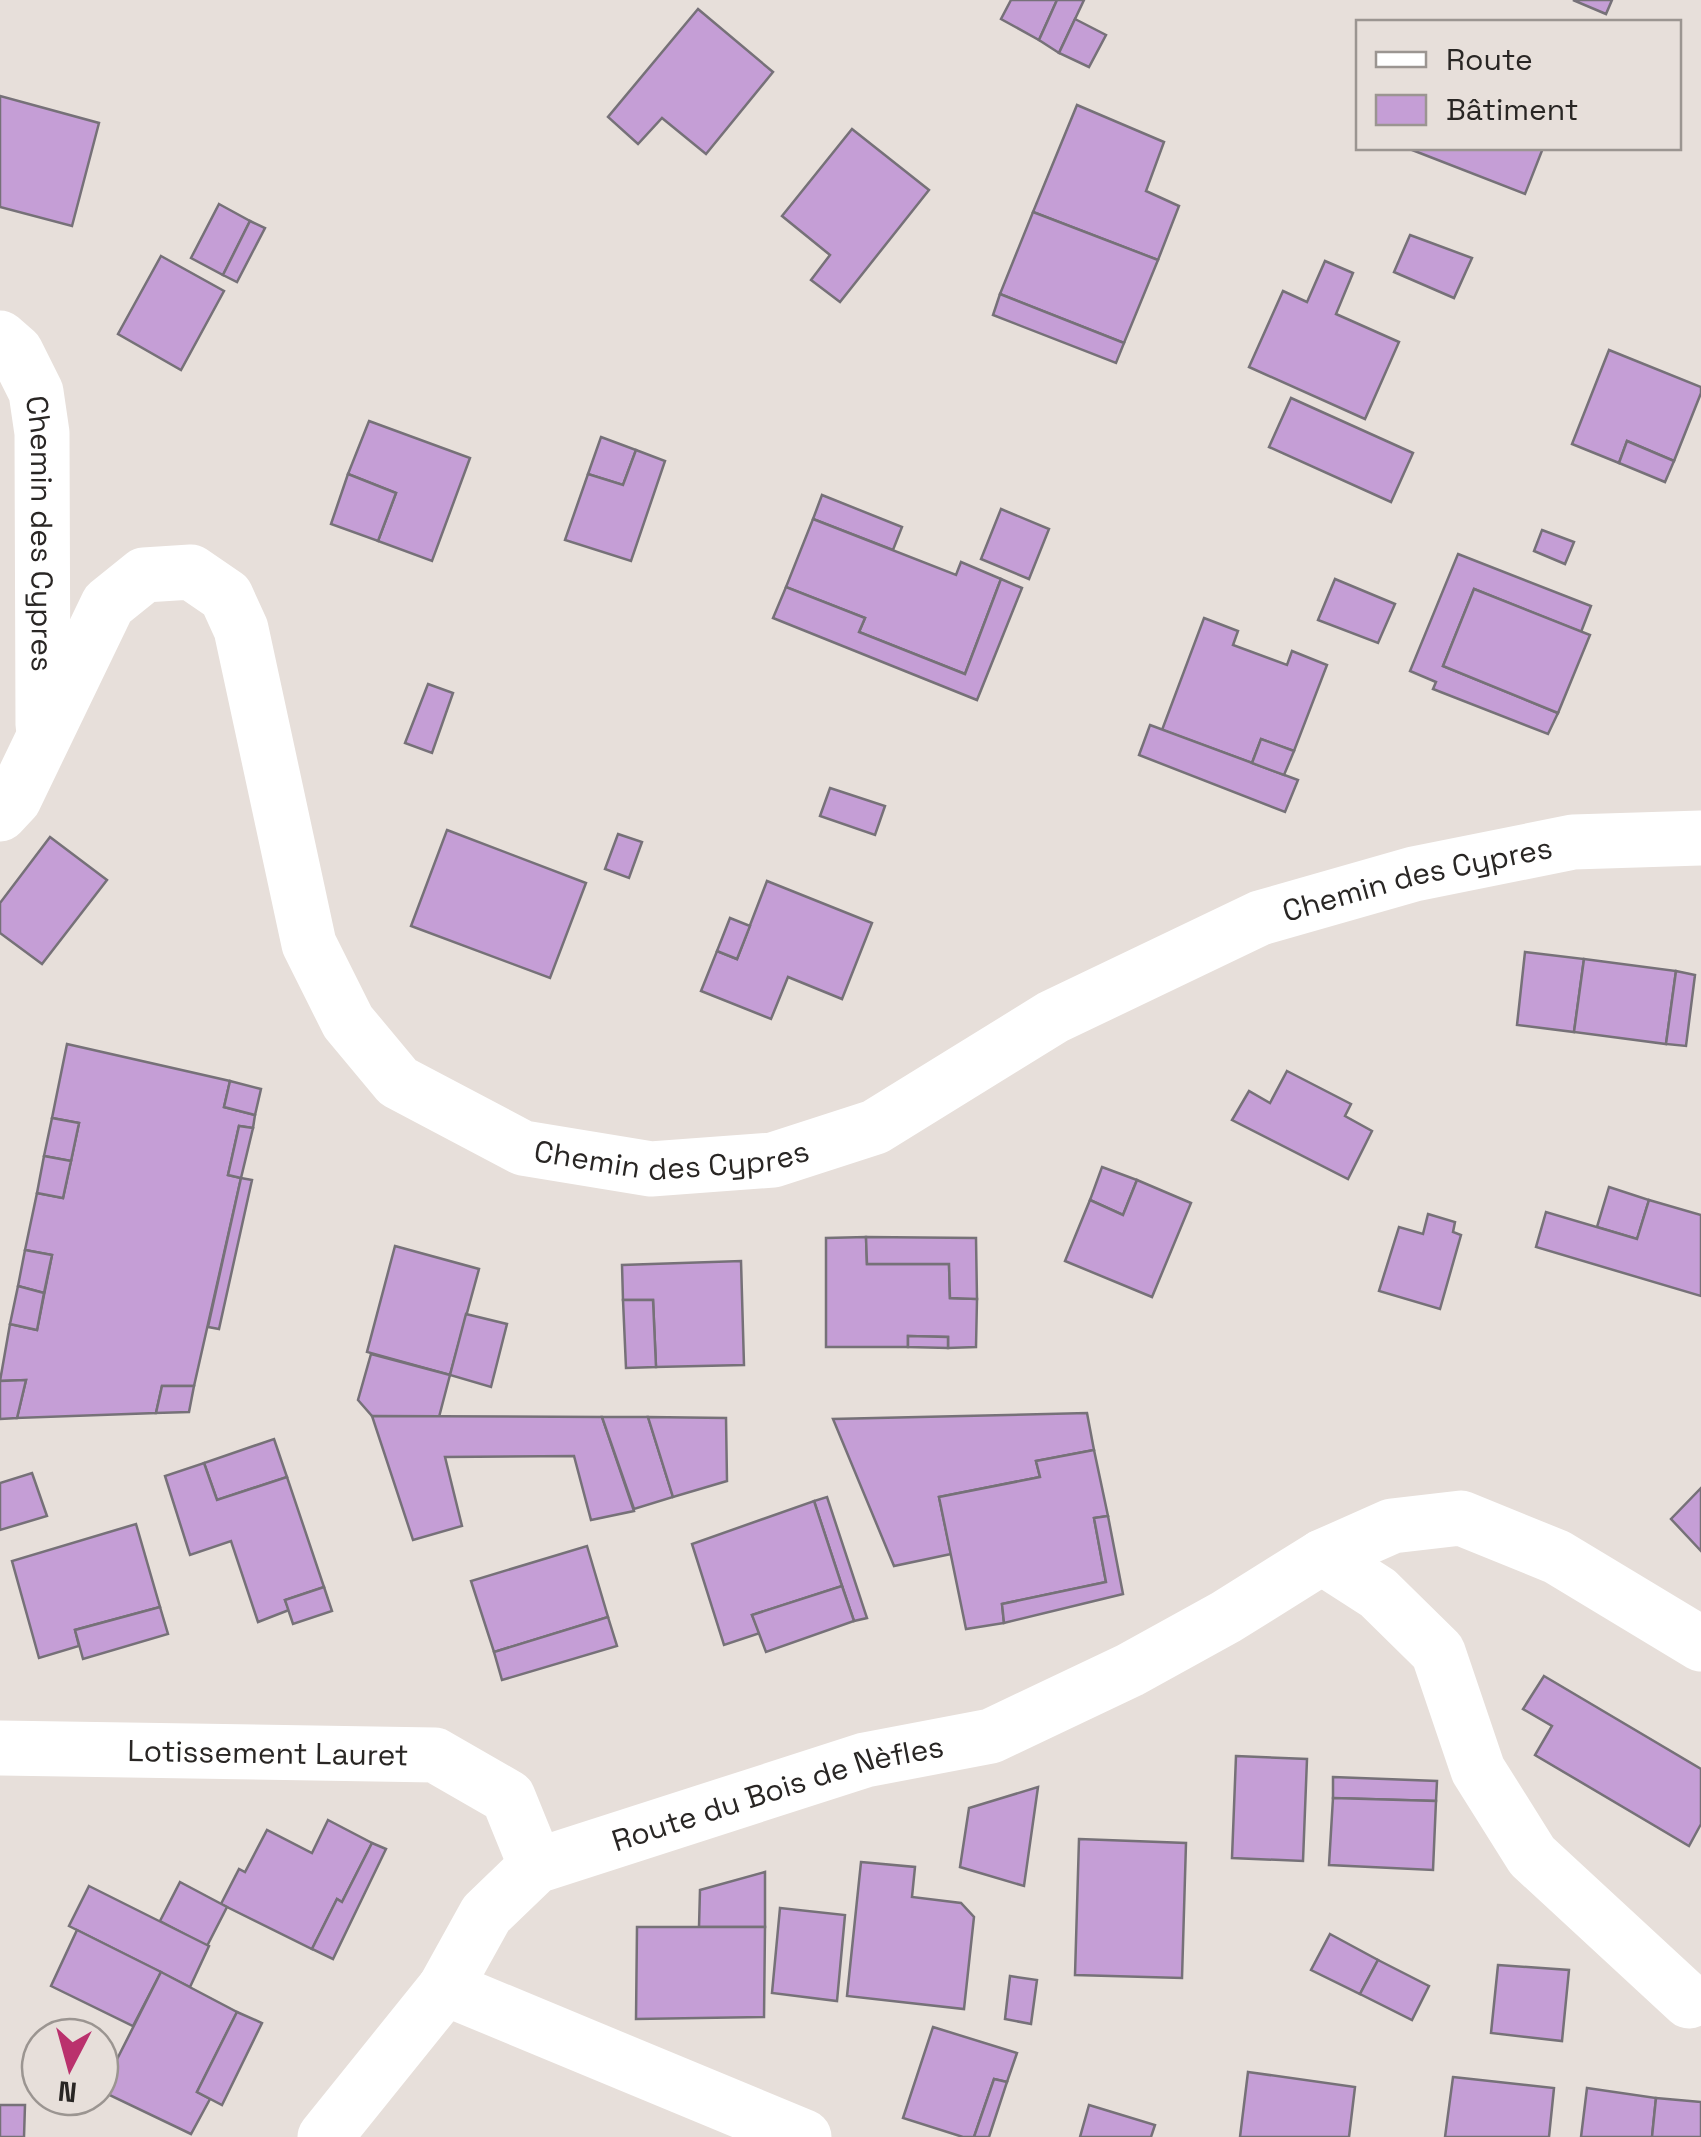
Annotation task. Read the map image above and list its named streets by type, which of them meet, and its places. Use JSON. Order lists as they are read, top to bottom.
{
  "streets": {
    "street": ["Chemin des Cypres", "Lotissement Lauret", "Route du Bois de Nèfles"]
  },
  "crossings": [
    ["Lotissement Lauret", "Route du Bois de Nèfles"]
  ],
  "legend": ["Route", "Bâtiment"],
  "north": "bottom"
}
